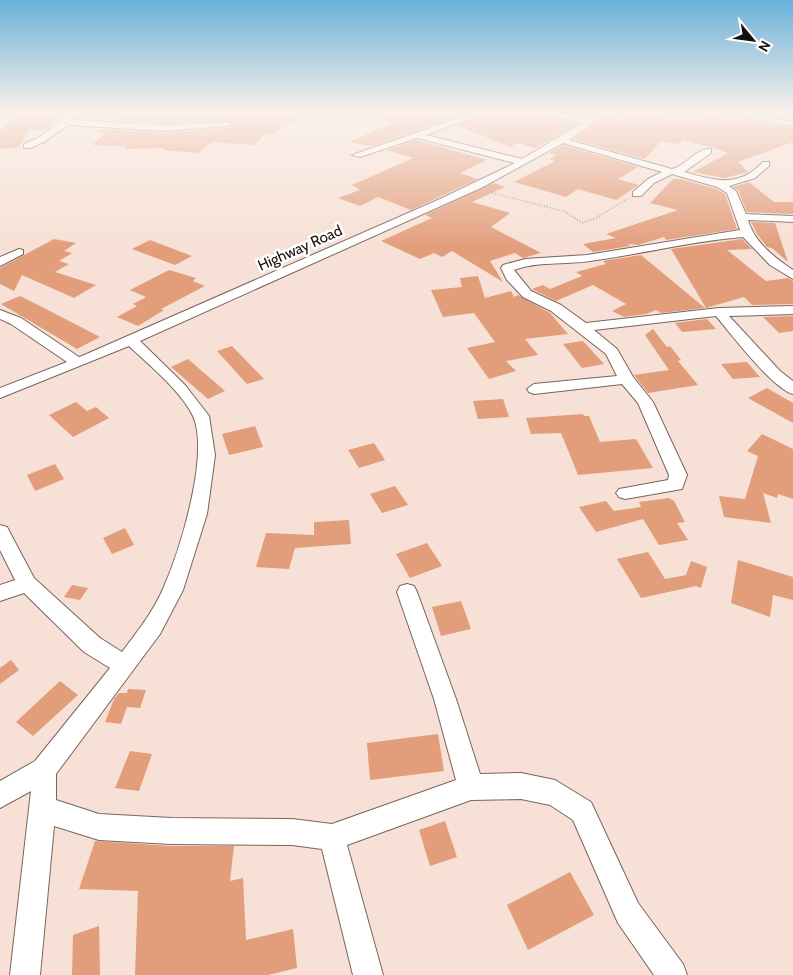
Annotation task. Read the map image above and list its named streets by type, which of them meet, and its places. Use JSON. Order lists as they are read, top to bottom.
{
  "streets": {
    "street": ["Highway Road"]
  },
  "north": "bottom right"
}
